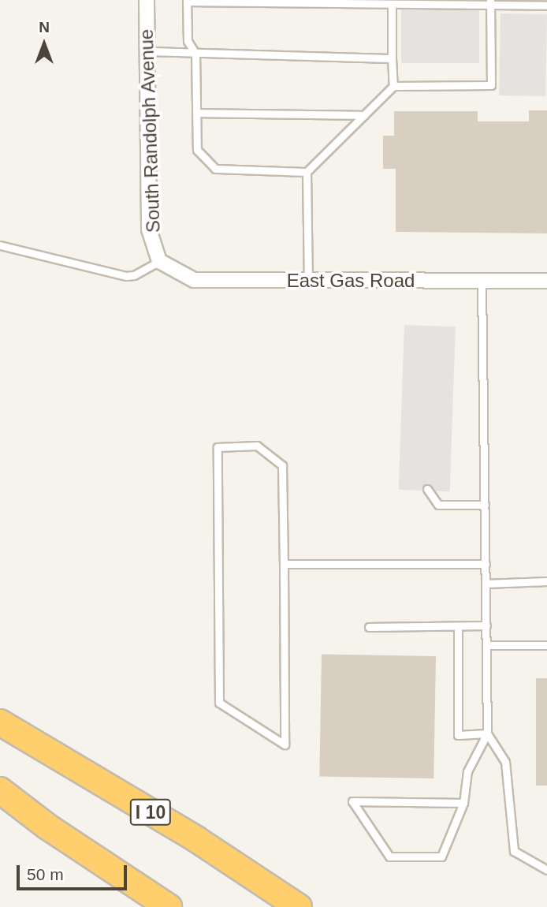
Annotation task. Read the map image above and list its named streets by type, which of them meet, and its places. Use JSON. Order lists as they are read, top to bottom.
{
  "streets": {
    "highway": ["I 10"],
    "street": ["South Randolph Avenue", "East Gas Road"]
  },
  "crossings": [
    ["South Randolph Avenue", "East Gas Road"]
  ],
  "scale_bar": "50 m",
  "north": "top"
}
